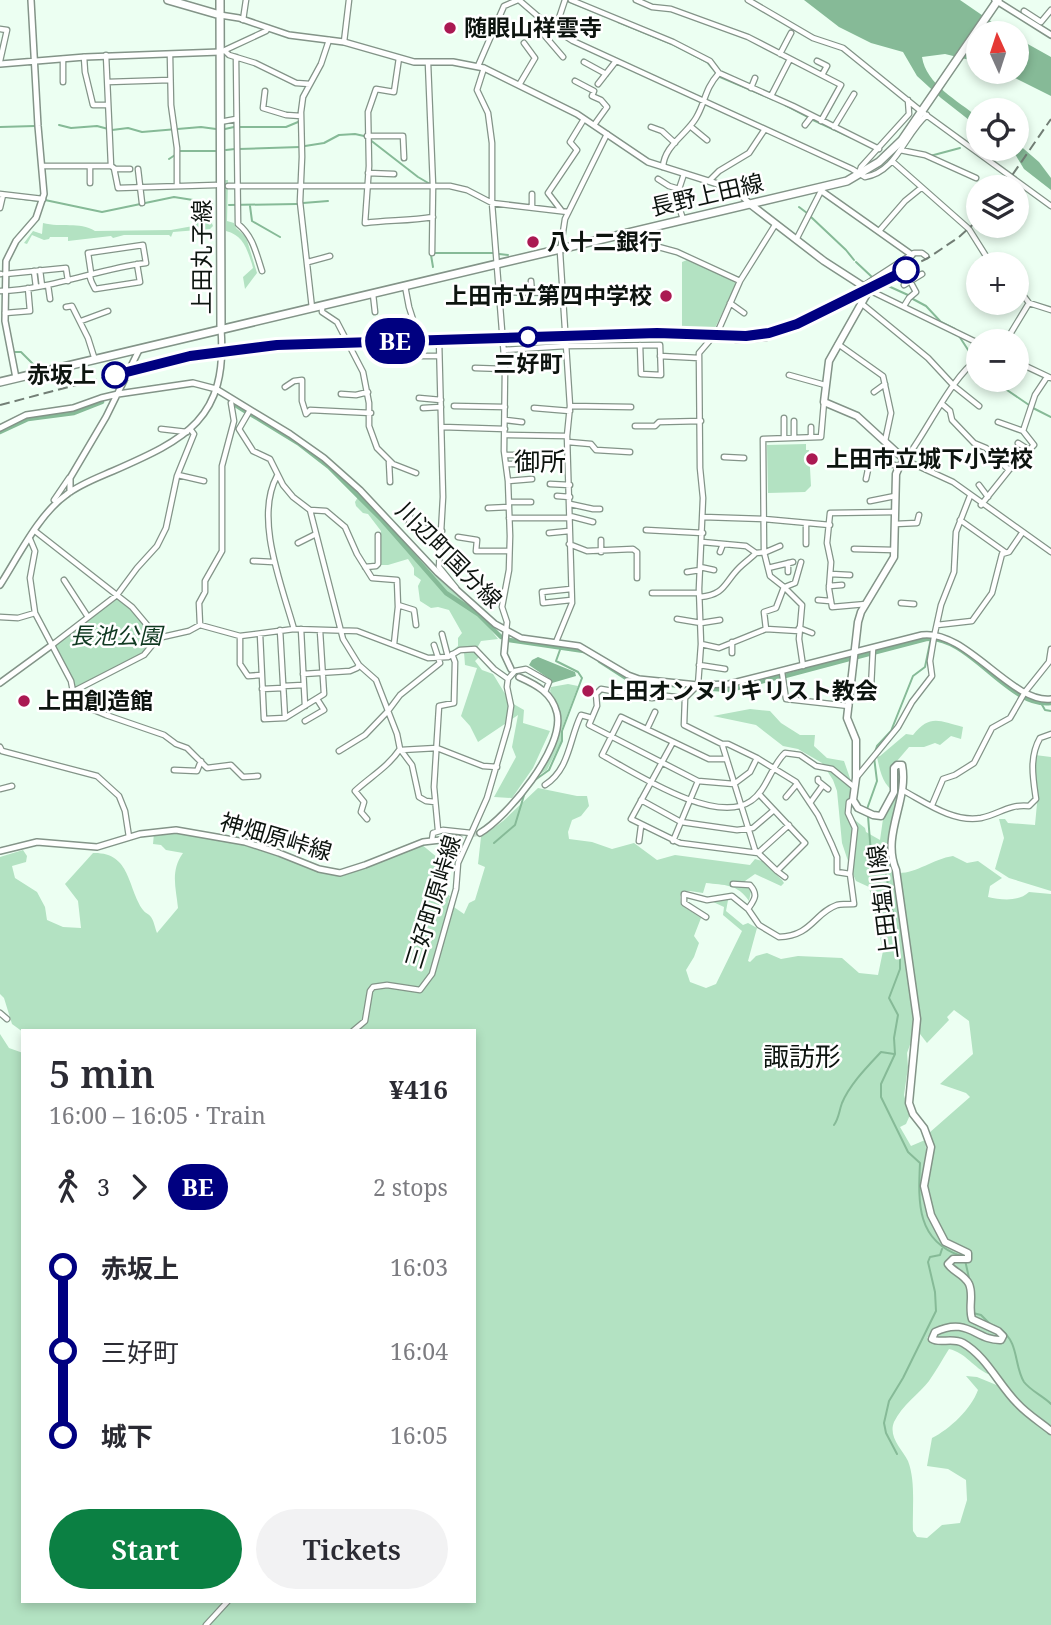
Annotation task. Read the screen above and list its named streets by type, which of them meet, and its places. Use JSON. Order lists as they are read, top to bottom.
{
  "streets": {
    "main road": ["長野上田線", "上田丸子線", "上田塩川線"],
    "street": ["川辺町国分線", "神畑原峠線", "三好町原峠線"]
  },
  "crossings": [
    ["長野上田線", "上田丸子線"]
  ],
  "districts": ["御所", "諏訪形"],
  "parks": ["長池公園"],
  "places": [
    "随眼山祥雲寺",
    "八十二銀行",
    "上田市立第四中学校",
    "三好町",
    "赤坂上",
    "上田市立城下小学校",
    "上田オンヌリキリスト教会",
    "上田創造館"
  ],
  "north": "top",
  "page": {
    "on_map": "BE",
    "map_buttons": ["+", "−"],
    "heading": ["5 min", "16:00 – 16:05 · Train", "¥416"],
    "legs": ["3", "BE", "2 stops"],
    "list": [
      {
        "name": "赤坂上",
        "value": "16:03"
      },
      {
        "name": "三好町",
        "value": "16:04"
      },
      {
        "name": "城下",
        "value": "16:05"
      }
    ],
    "buttons": ["Start", "Tickets"]
  }
}
